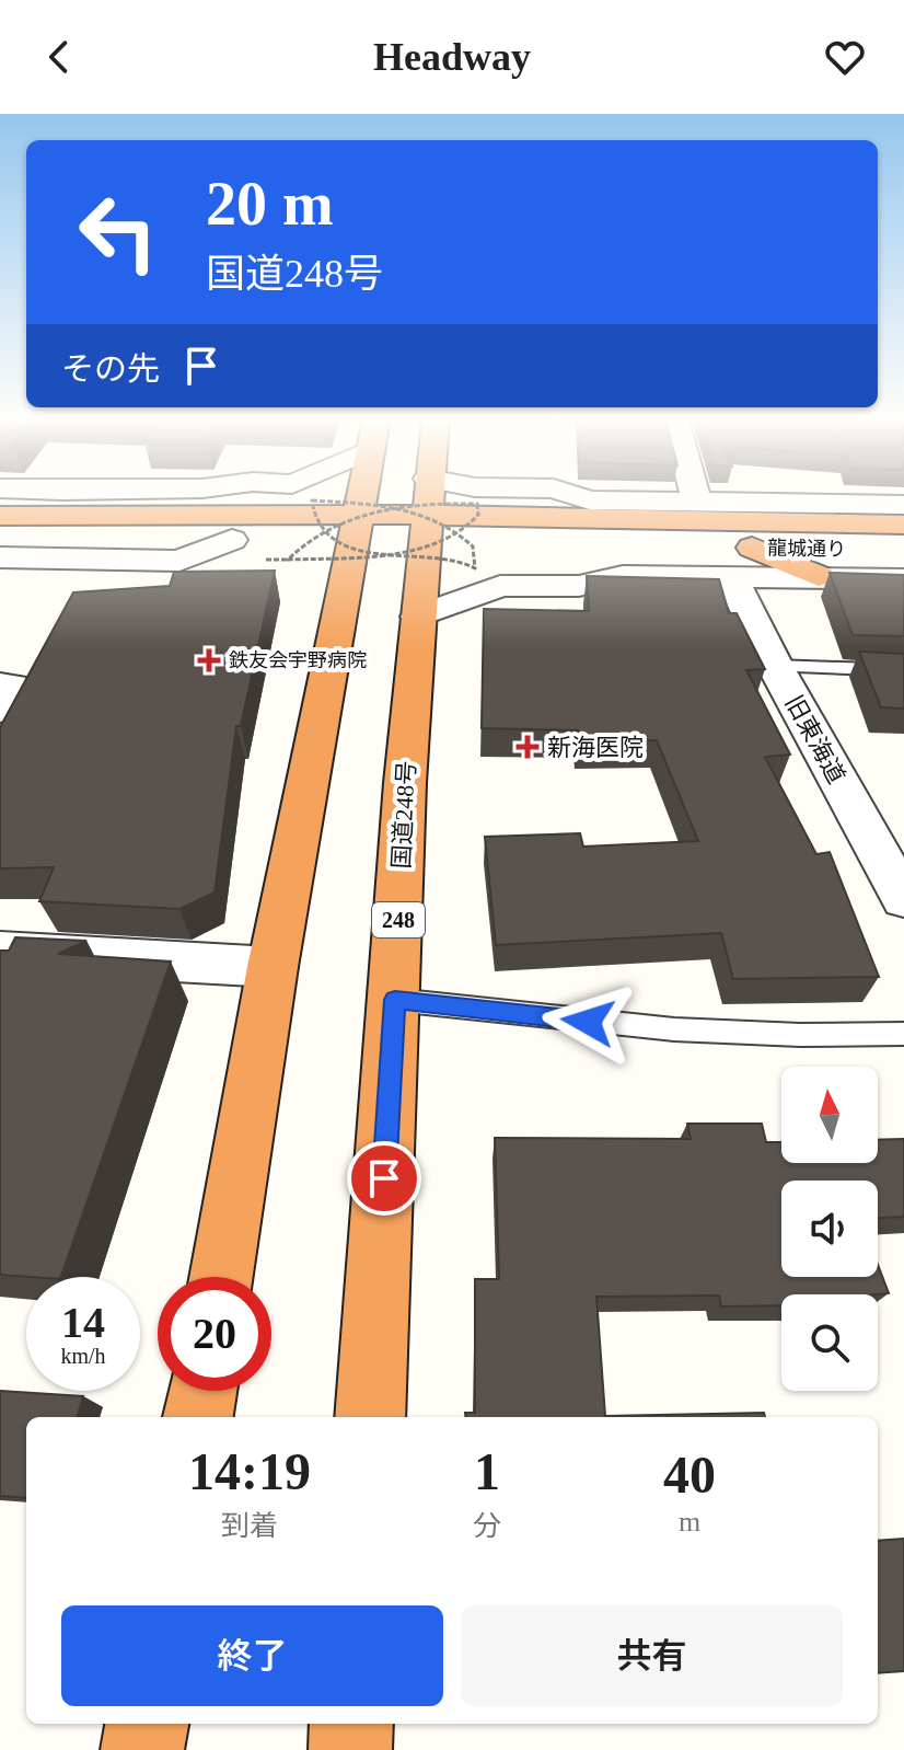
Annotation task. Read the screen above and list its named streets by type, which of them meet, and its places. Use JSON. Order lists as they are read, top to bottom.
{
  "streets": {
    "highway": ["龍城通り", "国道248号", "248"],
    "street": ["旧東海道"]
  },
  "crossings": [
    ["龍城通り", "旧東海道"]
  ],
  "places": {
    "health": ["鉄友会宇野病院", "新海医院"]
  },
  "north": "top",
  "page": {
    "header": "Headway",
    "turn": ["20 m", "国道248号"],
    "then": "その先",
    "speed": "14 km/h",
    "limit": "20",
    "eta": [
      "14:19",
      "到着",
      "1",
      "分",
      "40",
      "m"
    ],
    "buttons": ["終了", "共有"]
  }
}
